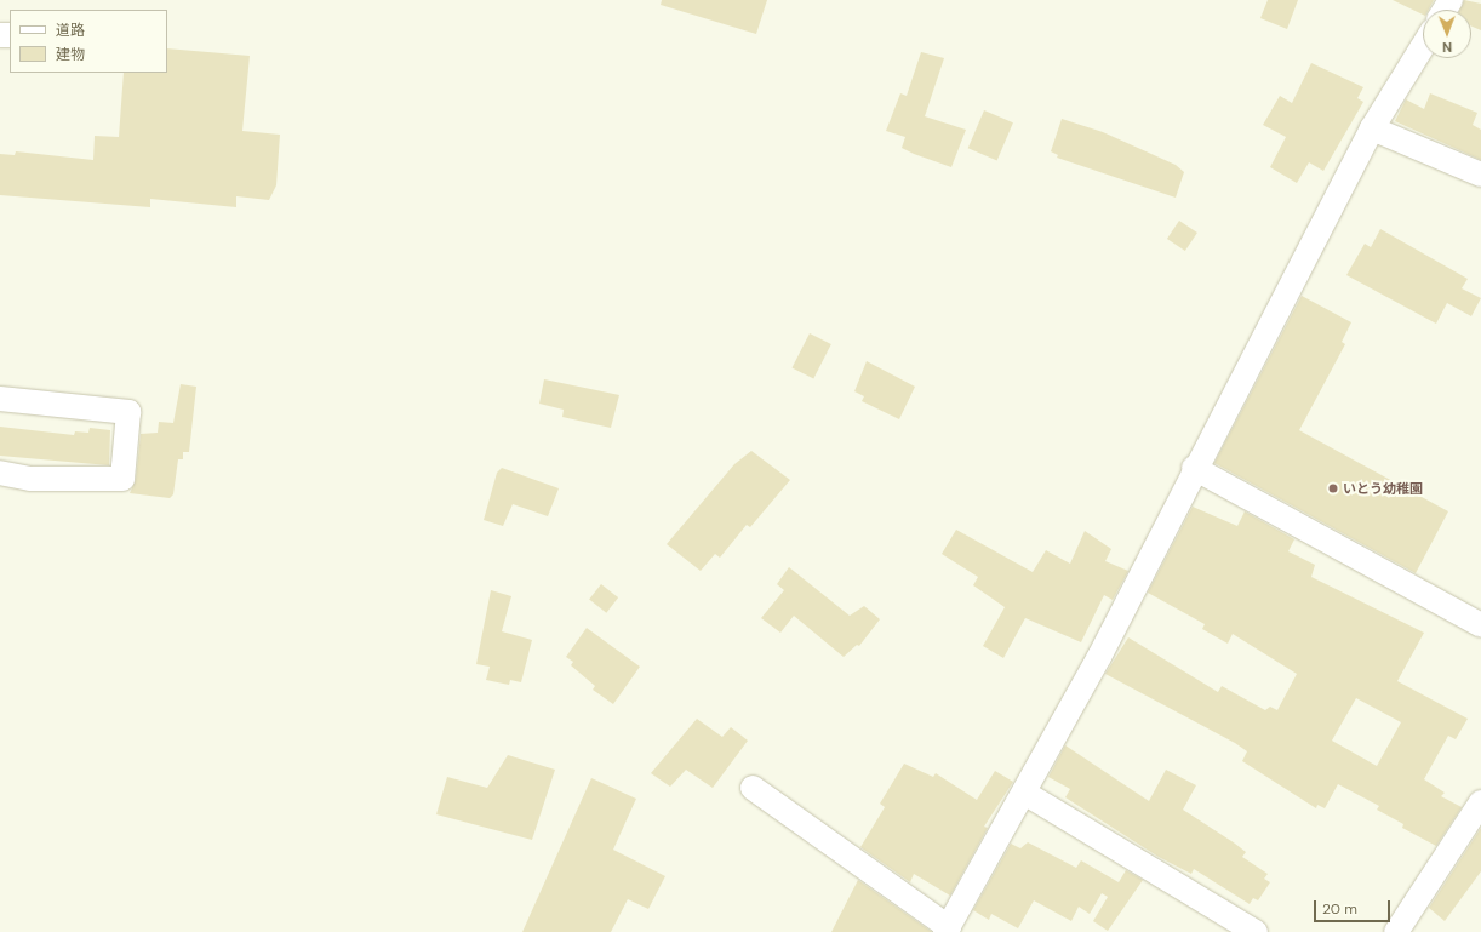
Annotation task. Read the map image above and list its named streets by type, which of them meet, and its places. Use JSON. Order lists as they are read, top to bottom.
{
  "places": ["いとう幼稚園"],
  "legend": ["道路", "建物"],
  "scale_bar": "20 m",
  "north": "bottom"
}
